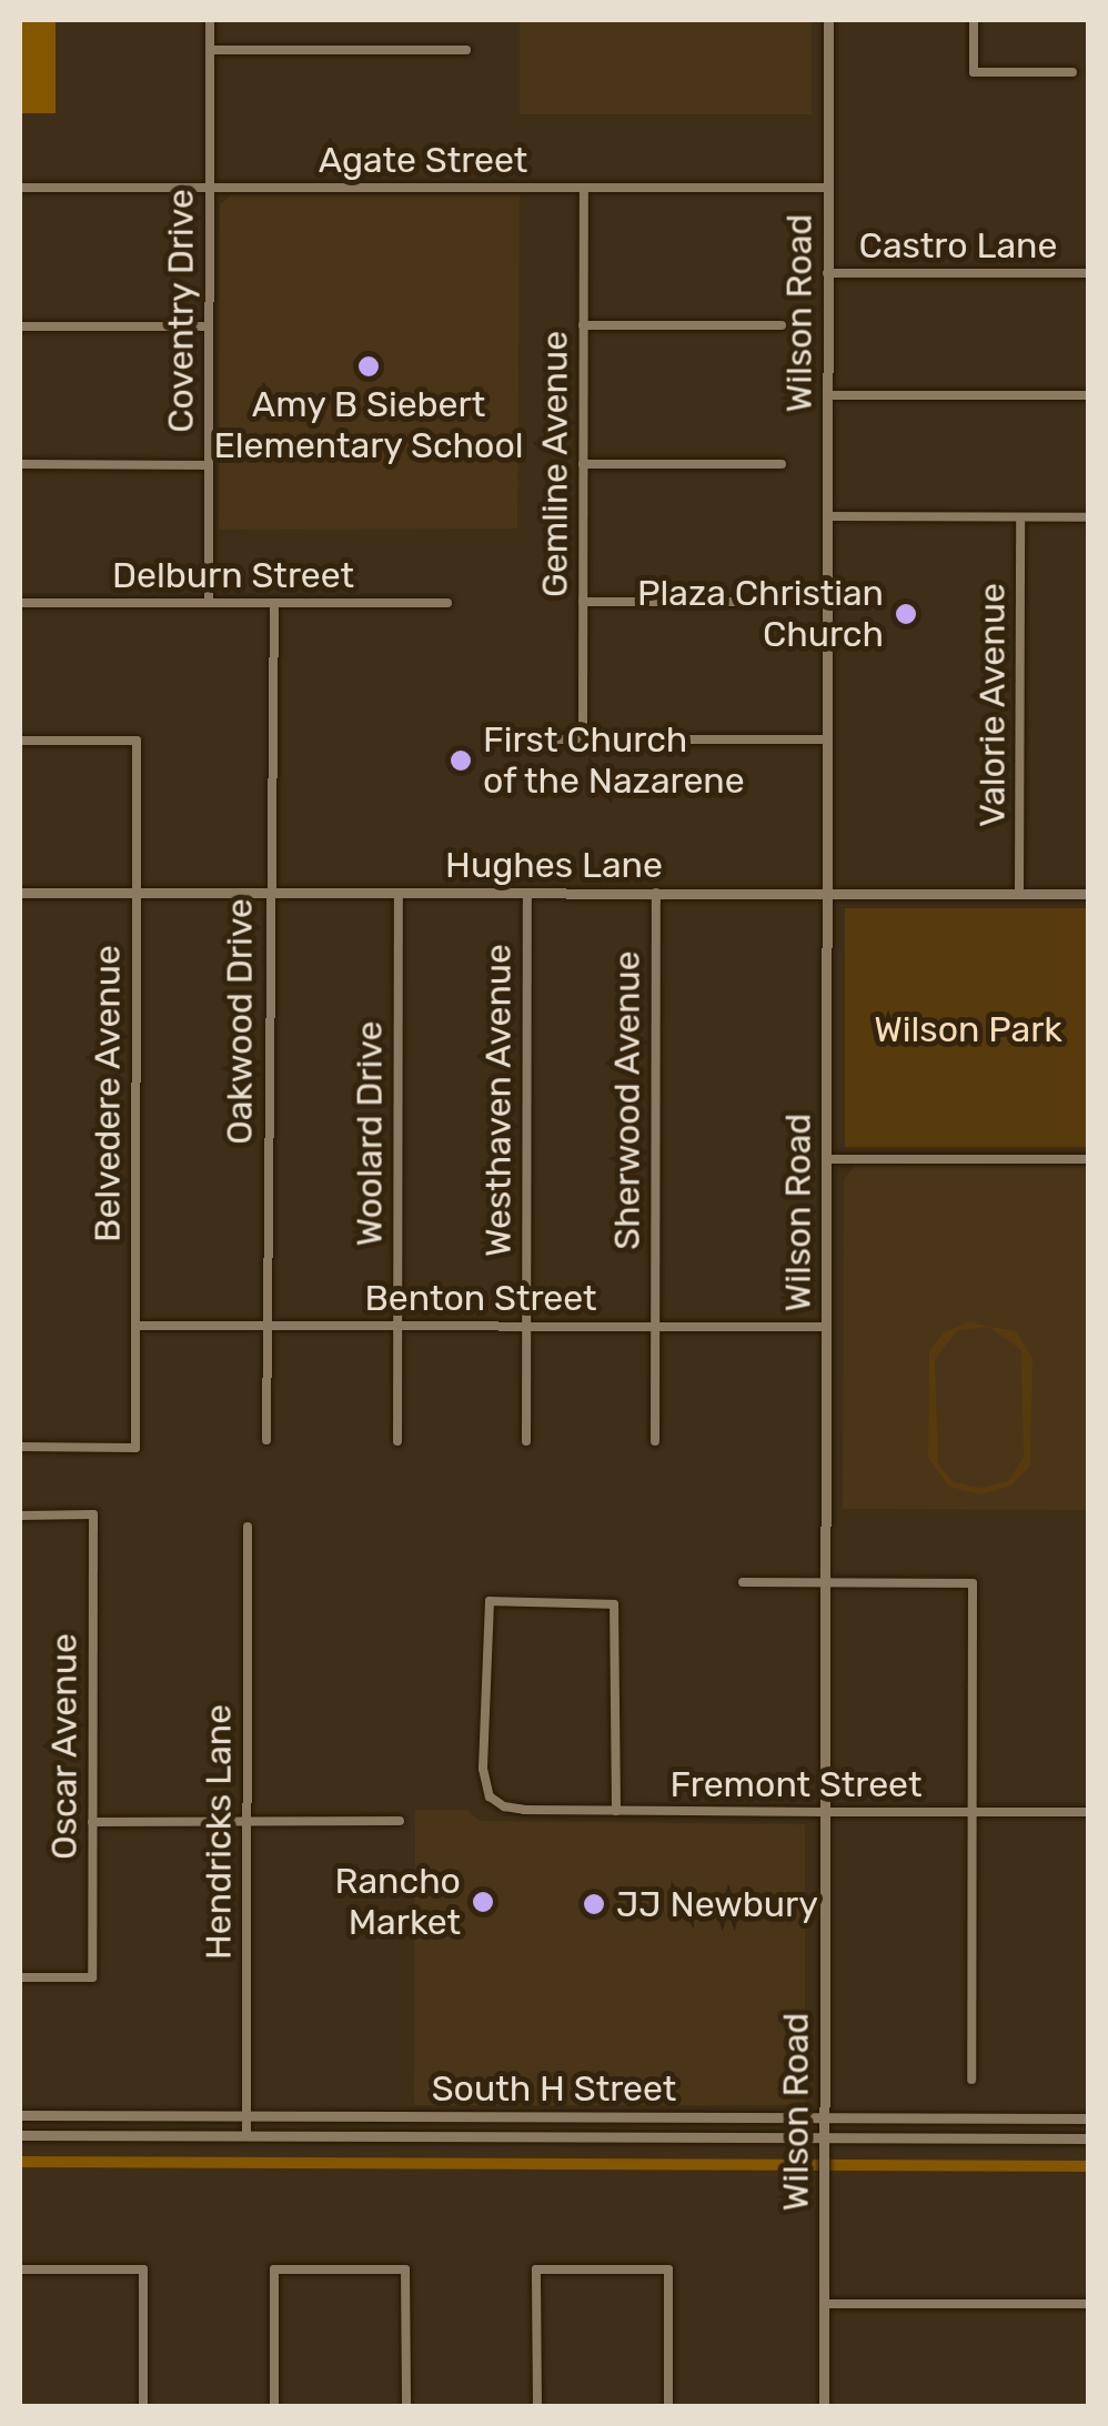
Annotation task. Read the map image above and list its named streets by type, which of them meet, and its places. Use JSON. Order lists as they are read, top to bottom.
{
  "streets": {
    "street": [
      "Agate Street",
      "Castro Lane",
      "Coventry Drive",
      "Wilson Road",
      "Gemline Avenue",
      "Delburn Street",
      "Valorie Avenue",
      "Hughes Lane",
      "Oakwood Drive",
      "Belvedere Avenue",
      "Westhaven Avenue",
      "Sherwood Avenue",
      "Woolard Drive",
      "Benton Street",
      "Oscar Avenue",
      "Fremont Street",
      "Hendricks Lane",
      "South H Street"
    ]
  },
  "crossings": [
    ["Agate Street", "Coventry Drive"],
    ["Agate Street", "Wilson Road"],
    ["Agate Street", "Gemline Avenue"],
    ["Castro Lane", "Wilson Road"],
    ["Coventry Drive", "Delburn Street"],
    ["Wilson Road", "Hughes Lane"],
    ["Wilson Road", "Benton Street"],
    ["Wilson Road", "Fremont Street"],
    ["Wilson Road", "South H Street"],
    ["Delburn Street", "Oakwood Drive"],
    ["Valorie Avenue", "Hughes Lane"],
    ["Hughes Lane", "Oakwood Drive"],
    ["Hughes Lane", "Belvedere Avenue"],
    ["Hughes Lane", "Westhaven Avenue"],
    ["Hughes Lane", "Sherwood Avenue"],
    ["Hughes Lane", "Woolard Drive"],
    ["Oakwood Drive", "Benton Street"],
    ["Belvedere Avenue", "Benton Street"],
    ["Westhaven Avenue", "Benton Street"],
    ["Sherwood Avenue", "Benton Street"],
    ["Woolard Drive", "Benton Street"],
    ["Hendricks Lane", "South H Street"]
  ],
  "parks": ["Wilson Park"],
  "places": [
    "Amy B Siebert Elementary School",
    "Plaza Christian Church",
    "First Church of the Nazarene",
    "Rancho Market",
    "JJ Newbury"
  ]
}
